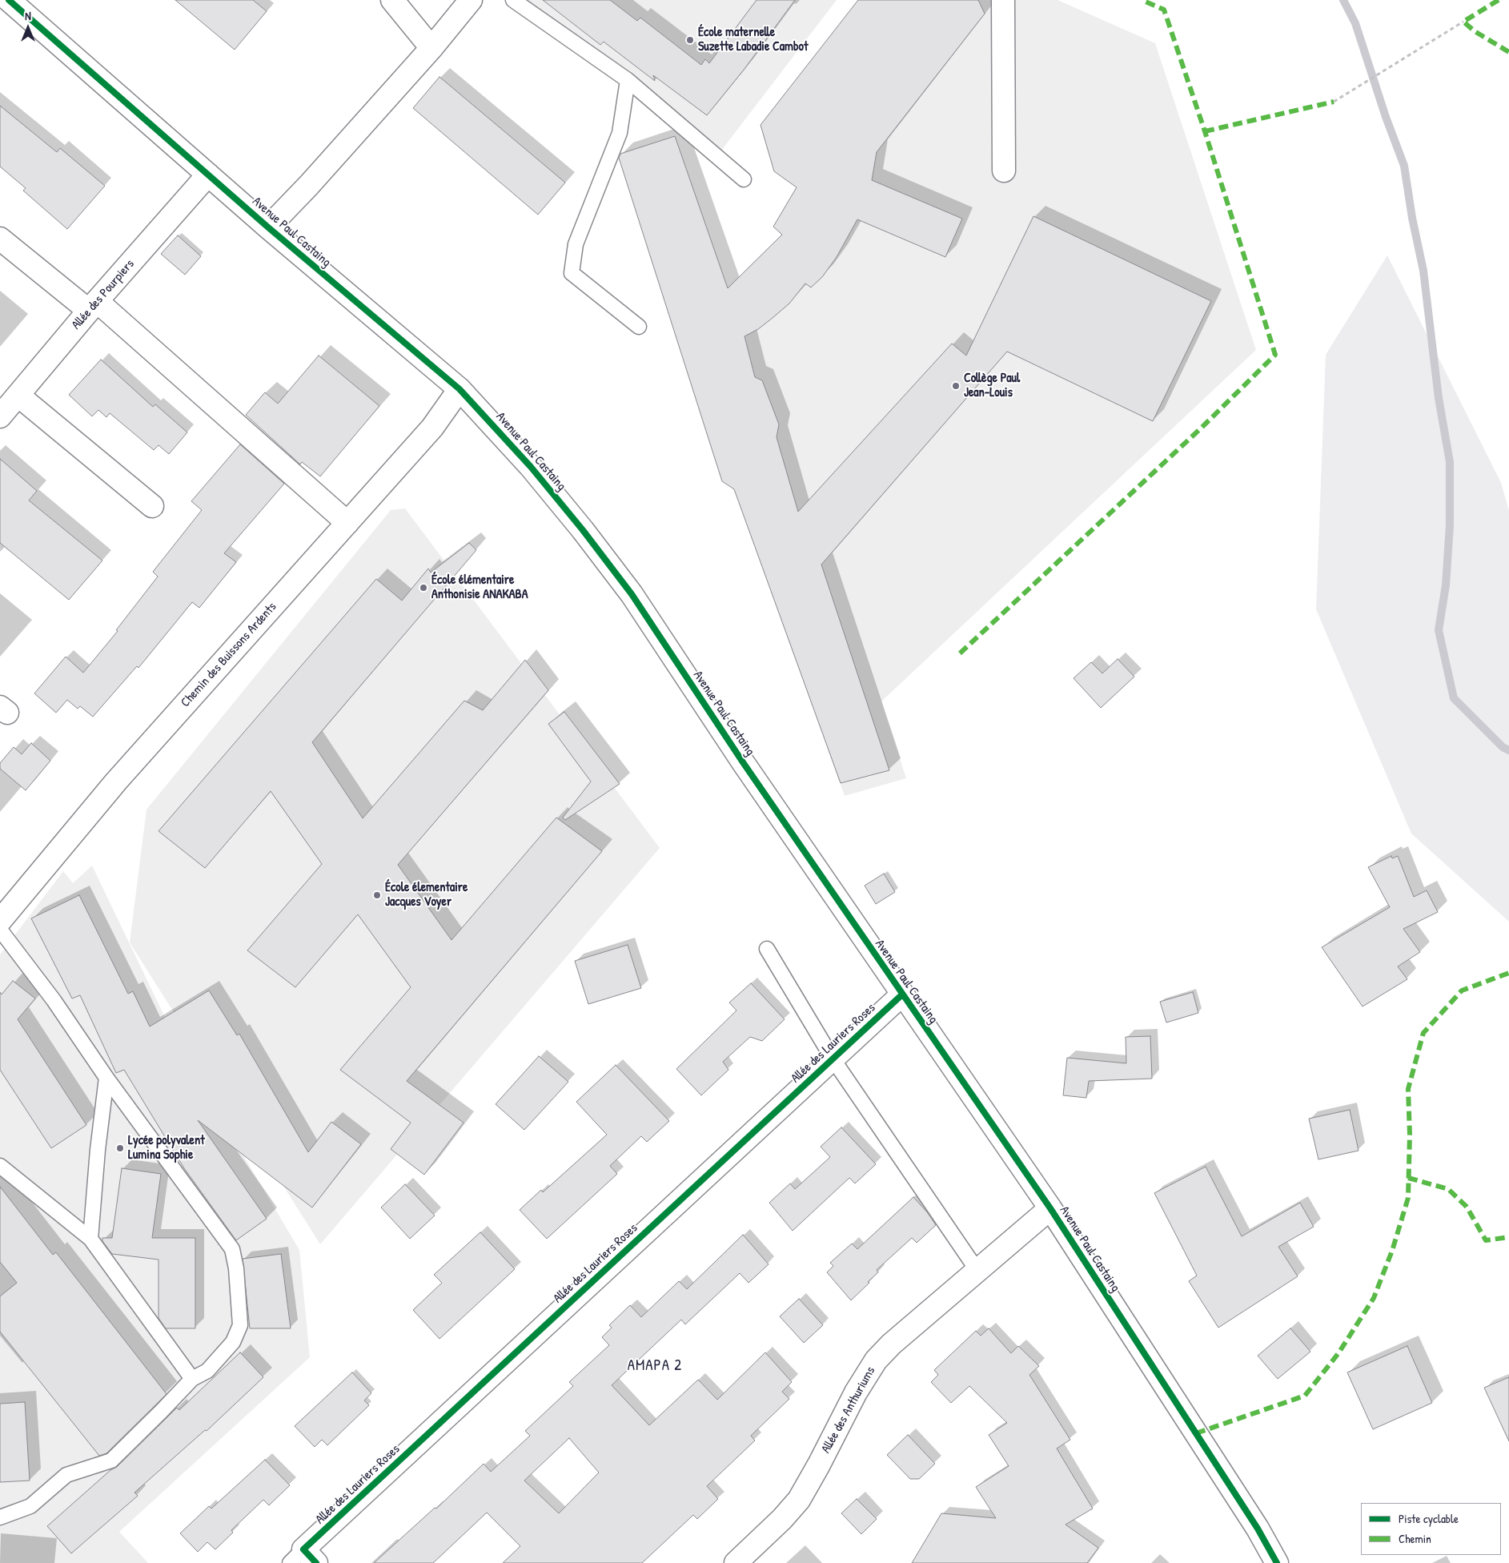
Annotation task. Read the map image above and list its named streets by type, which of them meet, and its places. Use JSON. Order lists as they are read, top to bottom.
{
  "streets": {
    "street": [
      "Avenue Paul Castaing",
      "Allée des Pourpiers",
      "Chemin des Buissons Ardents",
      "Allée des Lauriers Roses",
      "Allée des Anthuriums"
    ]
  },
  "crossings": [
    ["Avenue Paul Castaing", "Allée des Pourpiers"],
    ["Avenue Paul Castaing", "Chemin des Buissons Ardents"],
    ["Avenue Paul Castaing", "Allée des Lauriers Roses"],
    ["Avenue Paul Castaing", "Allée des Anthuriums"]
  ],
  "districts": ["AMAPA 2"],
  "places": [
    "École maternelle Suzette Labadie Cambot",
    "Collège Paul Jean-Louis",
    "École élémentaire Anthonisie ANAKABA",
    "École élementaire Jacques Voyer",
    "Lycée polyvalent Lumina Sophie"
  ],
  "legend": ["Piste cyclable", "Chemin"],
  "north": "top"
}
